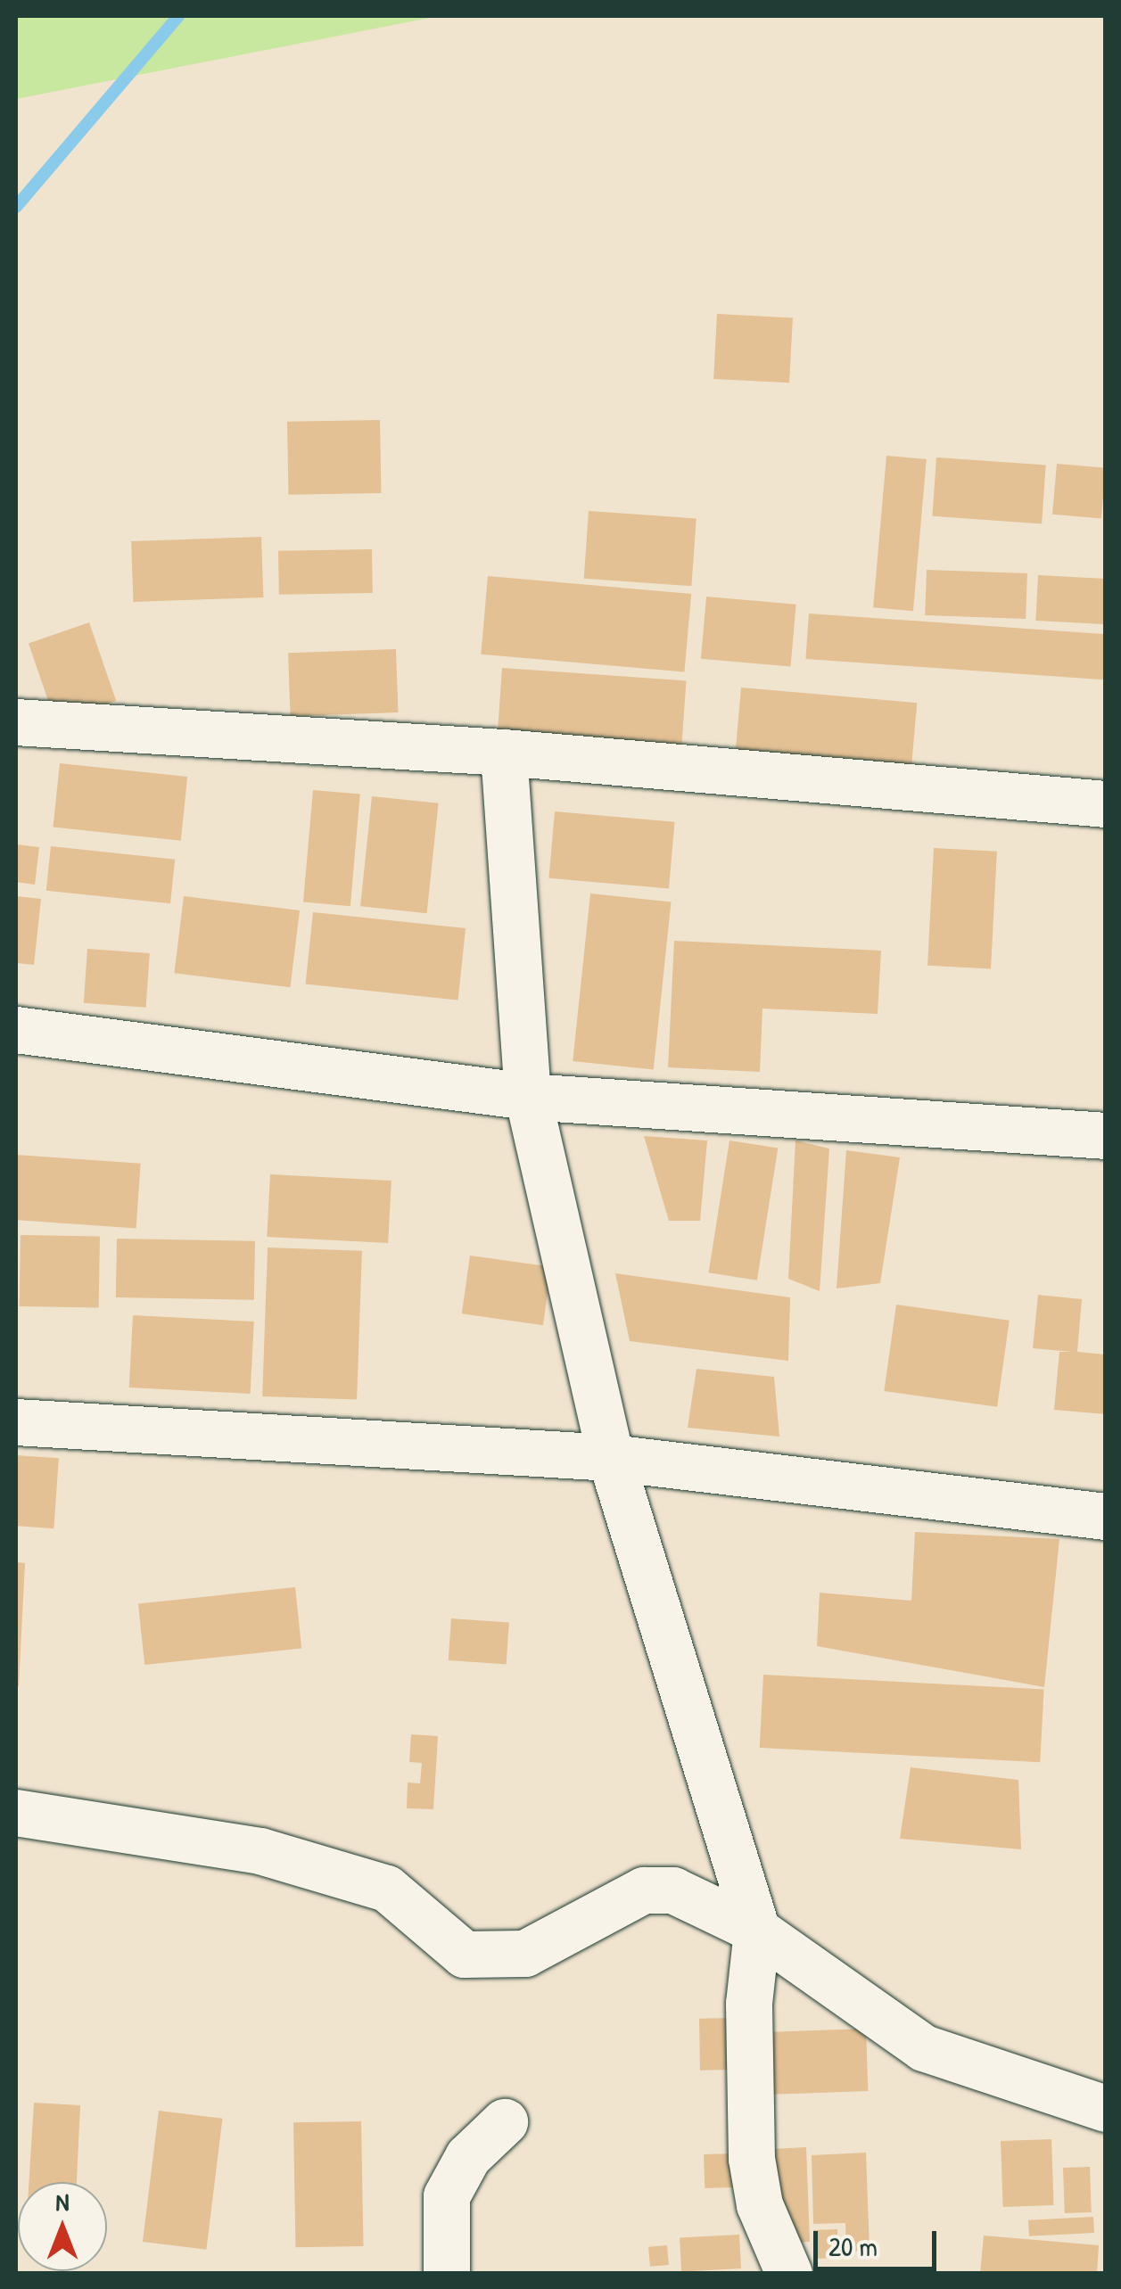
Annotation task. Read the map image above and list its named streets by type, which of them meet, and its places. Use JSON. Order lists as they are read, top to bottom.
{
  "scale_bar": "20 m",
  "north": "top"
}
